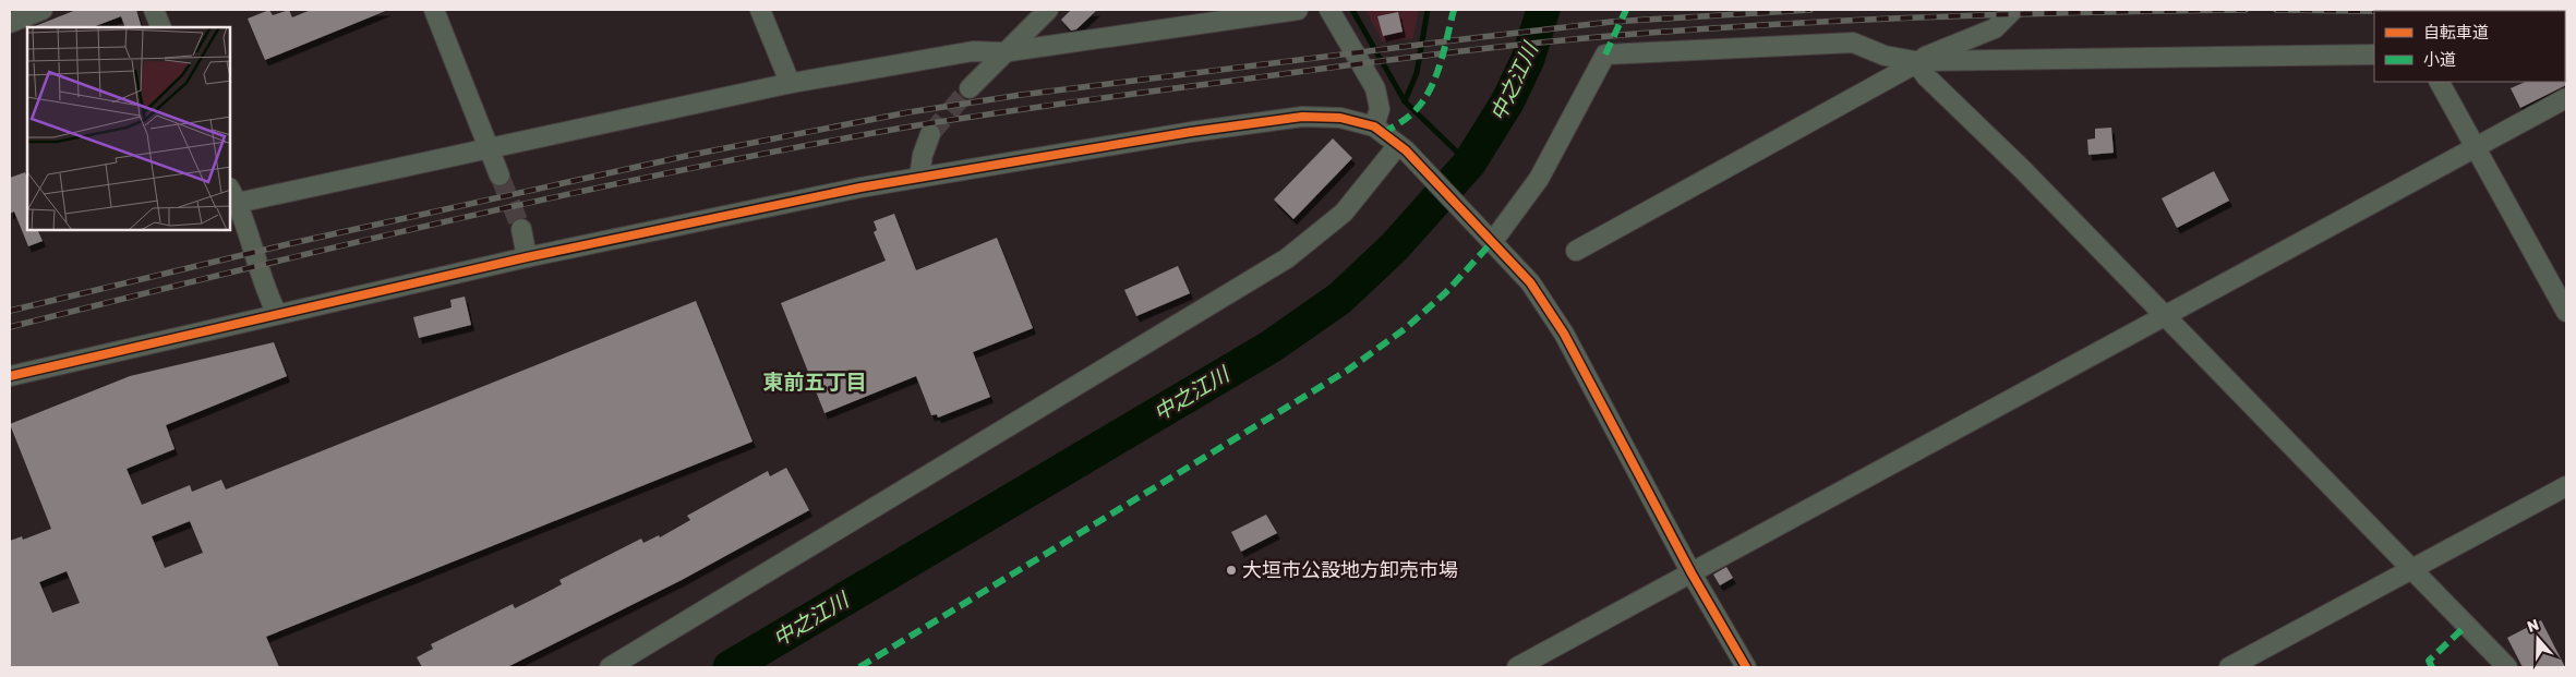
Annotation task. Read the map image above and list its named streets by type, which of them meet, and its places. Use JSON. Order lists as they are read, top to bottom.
{
  "districts": ["東前五丁目"],
  "water": ["中之江川"],
  "places": ["大垣市公設地方卸売市場"],
  "legend": ["自転車道", "小道"],
  "north": "top"
}
